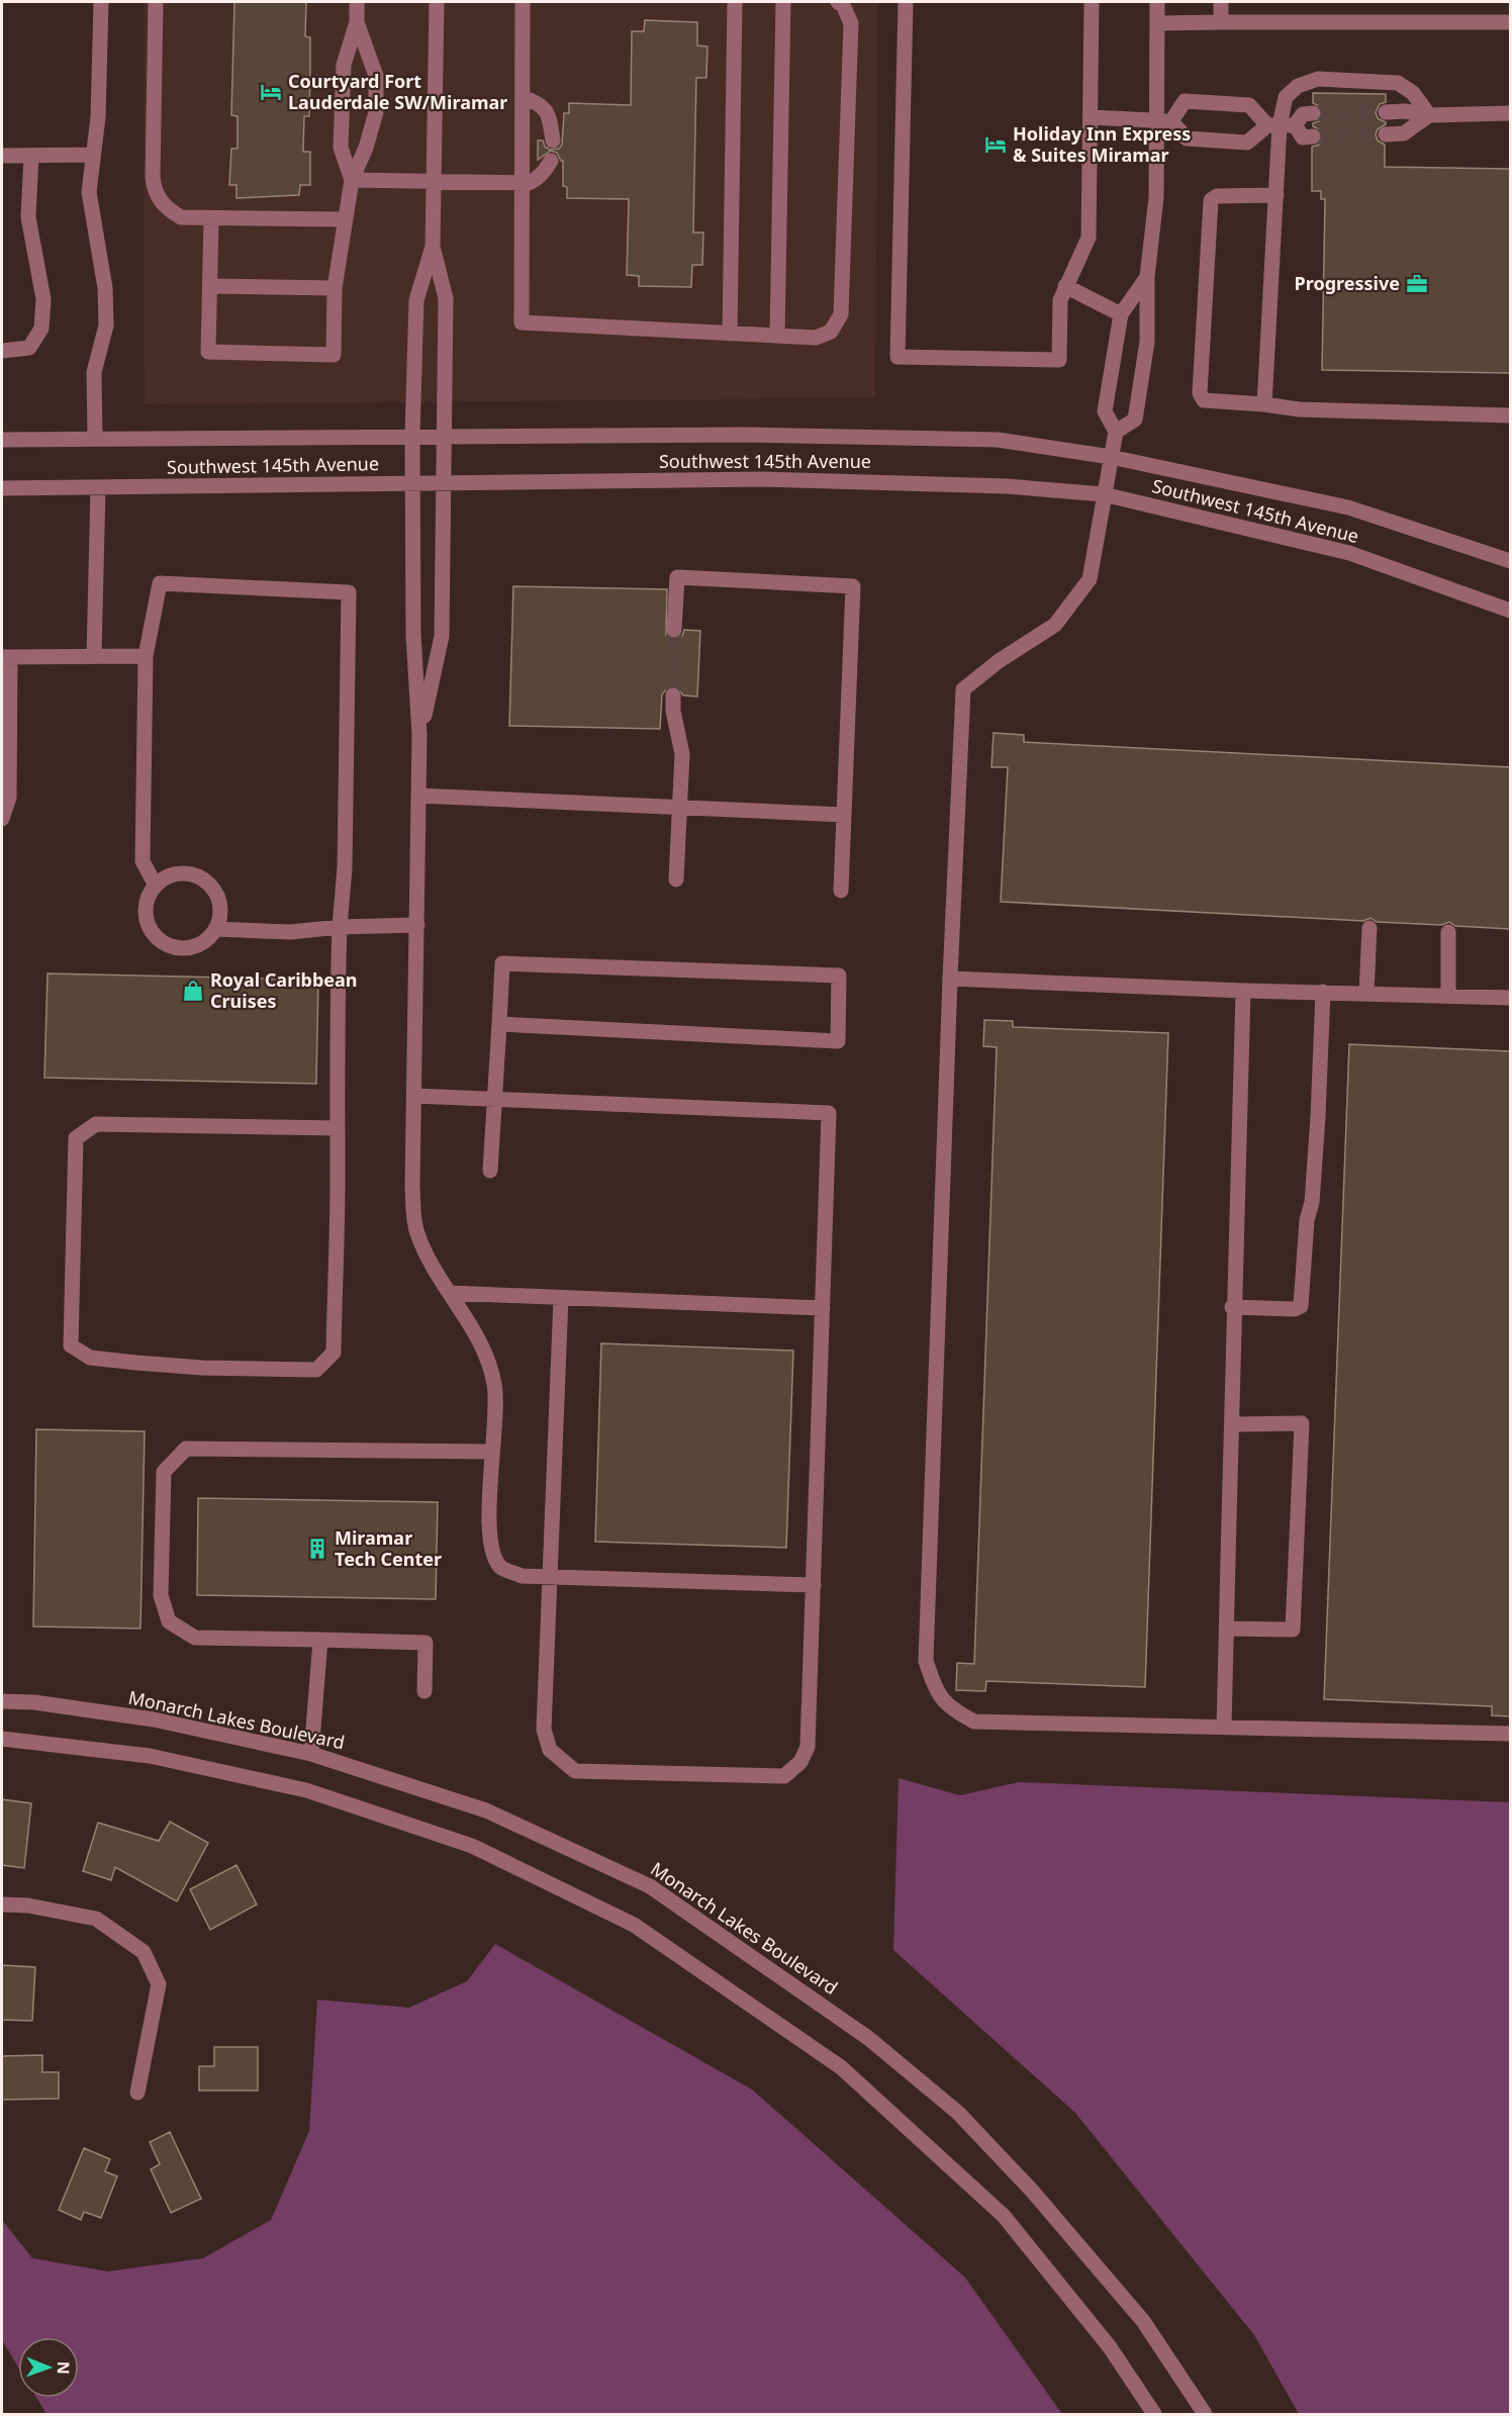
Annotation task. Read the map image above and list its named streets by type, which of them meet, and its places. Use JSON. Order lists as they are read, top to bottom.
{
  "streets": {
    "street": ["Southwest 145th Avenue", "Monarch Lakes Boulevard"]
  },
  "places": {
    "hotel": ["Courtyard Fort Lauderdale SW/Miramar", "Holiday Inn Express & Suites Miramar"],
    "office": ["Progressive"],
    "shop": ["Royal Caribbean Cruises"],
    "building": ["Miramar Tech Center"]
  },
  "north": "right"
}
